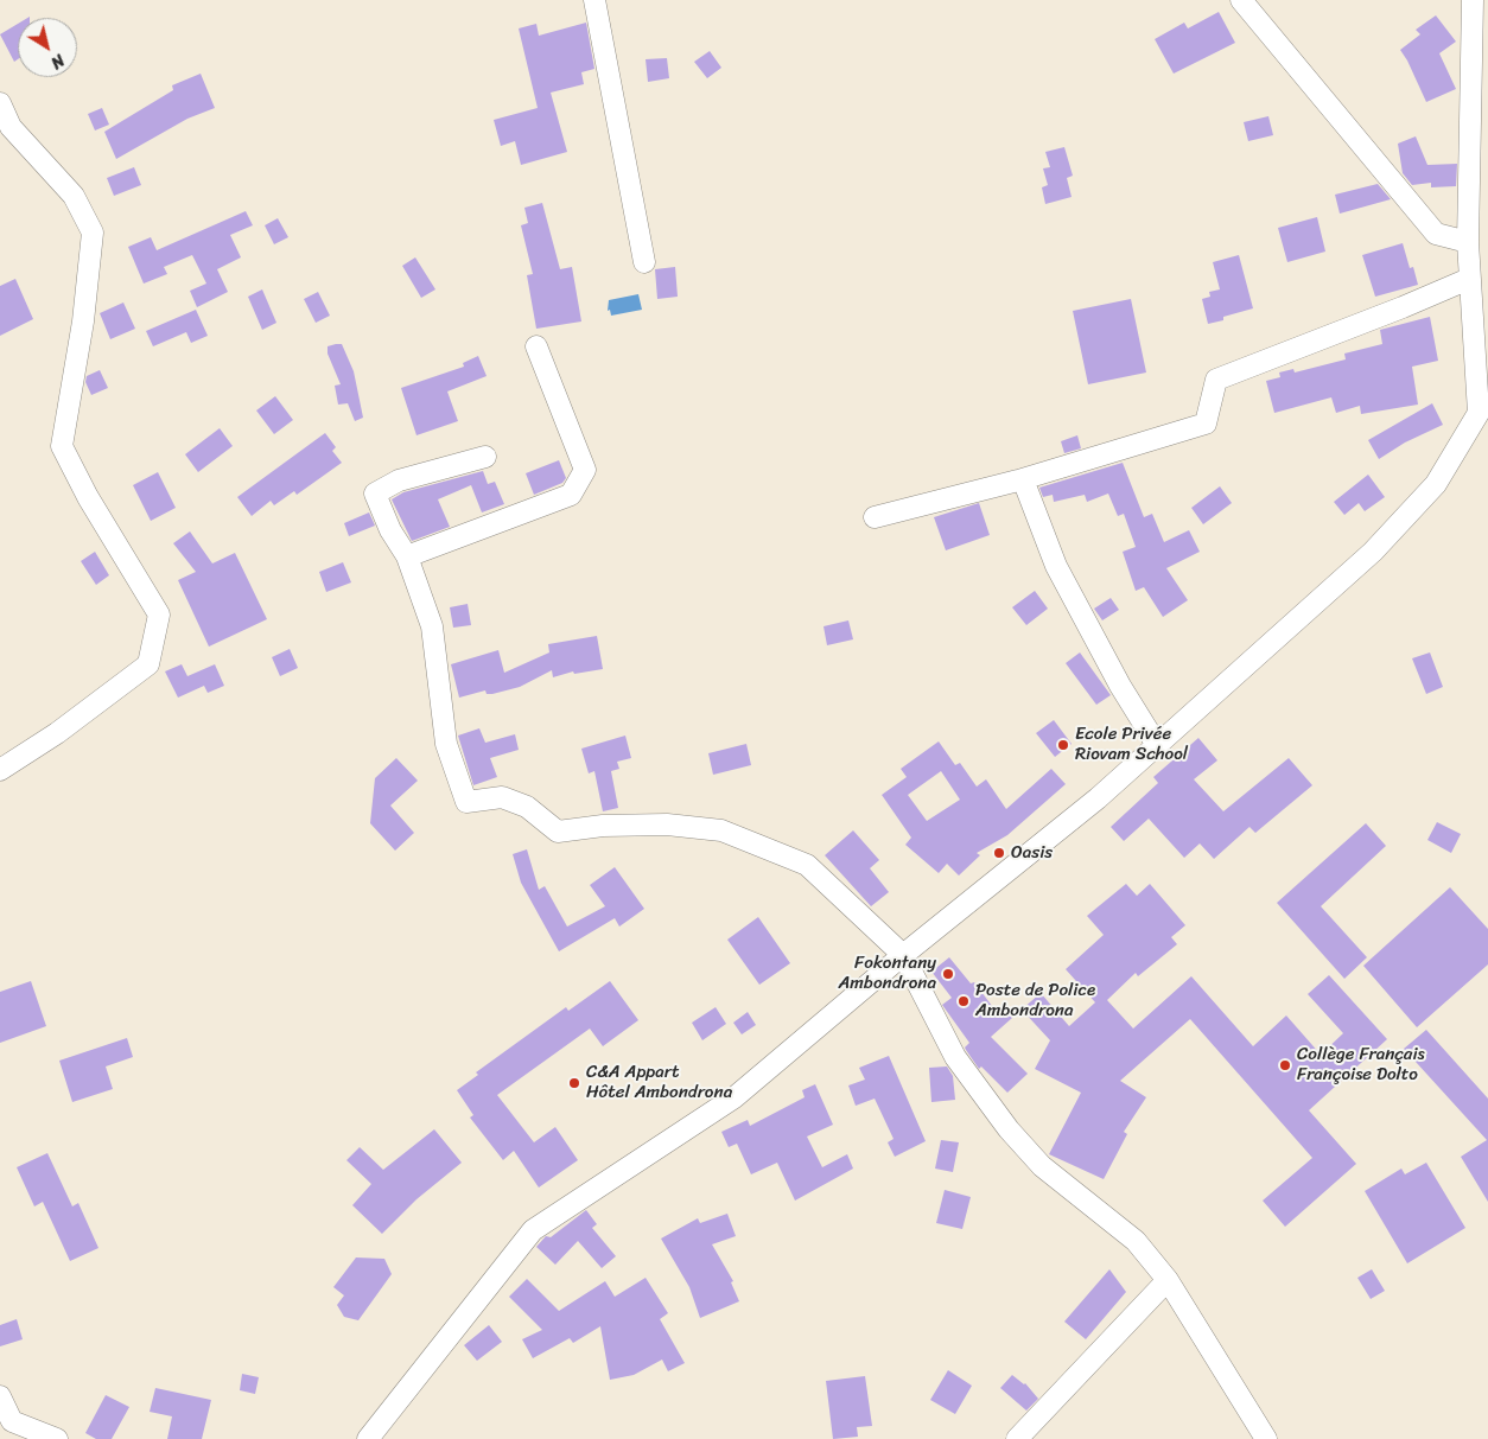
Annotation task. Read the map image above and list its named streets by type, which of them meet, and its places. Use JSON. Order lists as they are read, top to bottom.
{
  "places": [
    "Ecole Privée Riovam School",
    "Oasis",
    "Fokontany Ambondrona",
    "Poste de Police Ambondrona",
    "Collège Français Françoise Dolto",
    "C&A Appart Hôtel Ambondrona"
  ],
  "north": "bottom right"
}
